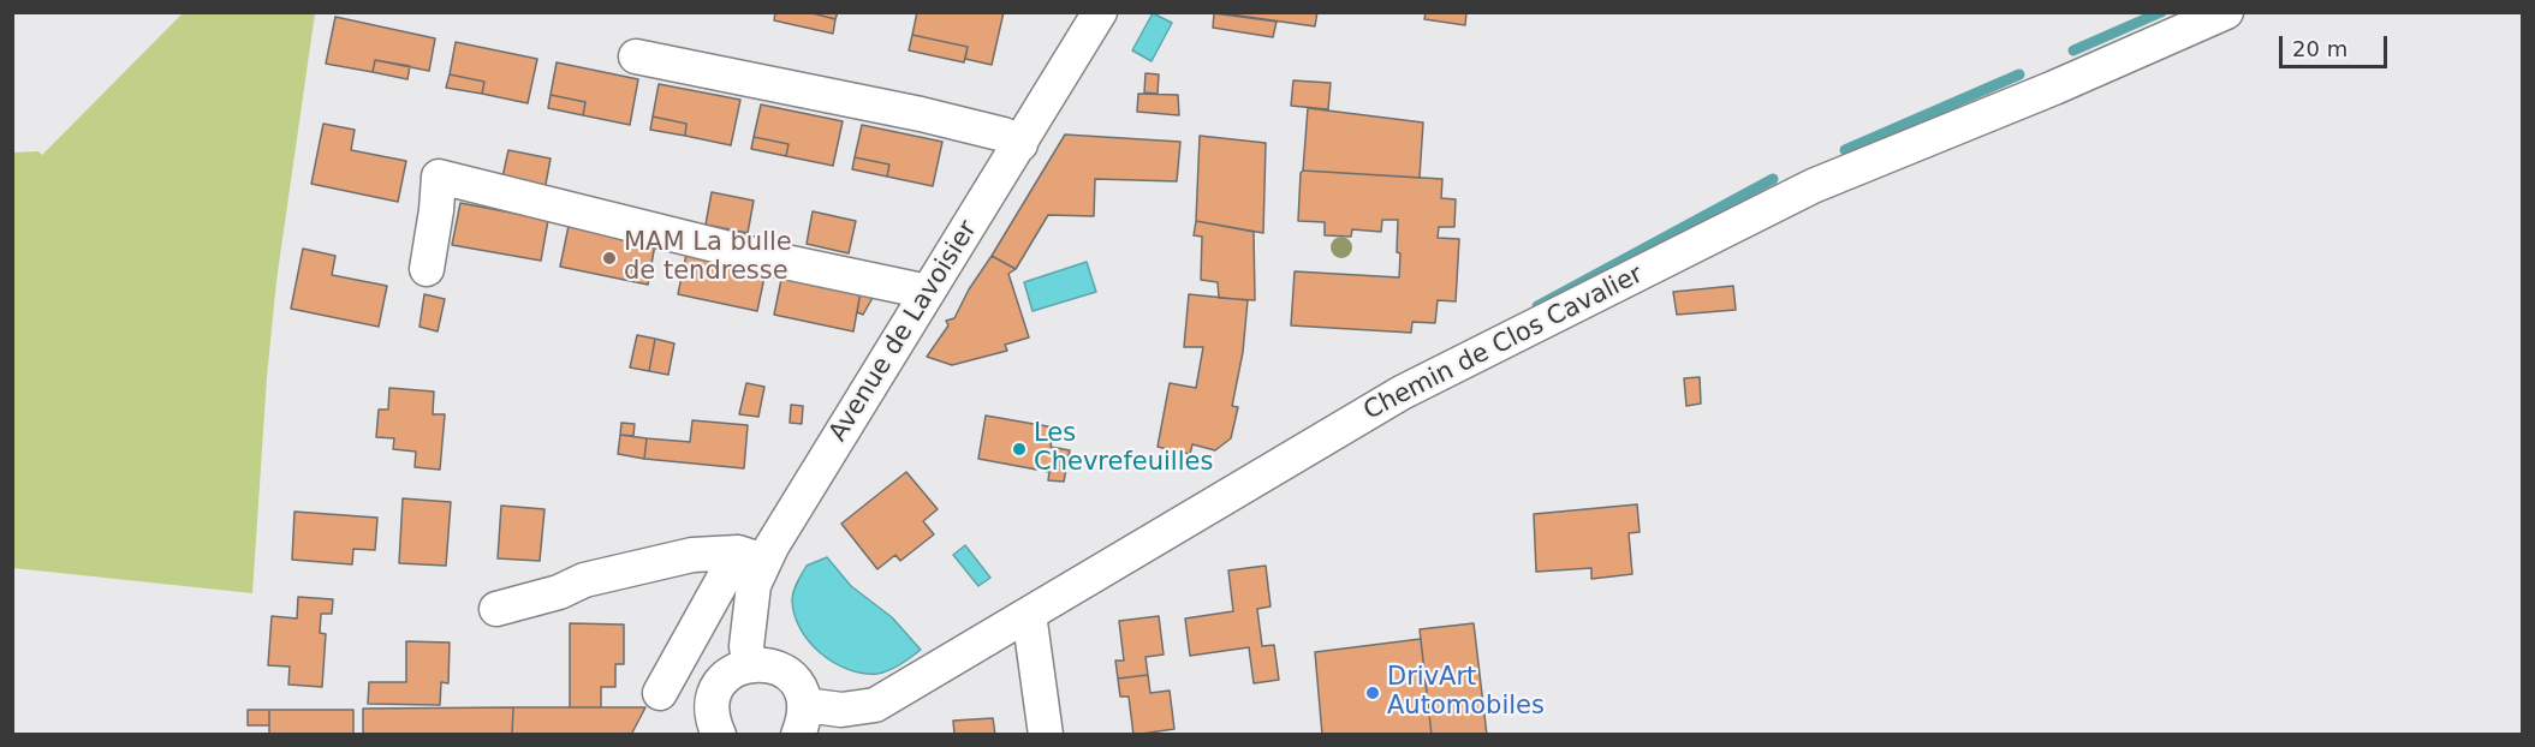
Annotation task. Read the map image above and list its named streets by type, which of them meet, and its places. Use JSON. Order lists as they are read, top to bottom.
{
  "streets": {
    "street": ["Avenue de Lavoisier", "Chemin de Clos Cavalier"]
  },
  "places": ["MAM La bulle de tendresse", "Les Chevrefeuilles", "DrivArt Automobiles"],
  "scale_bar": "20 m"
}
